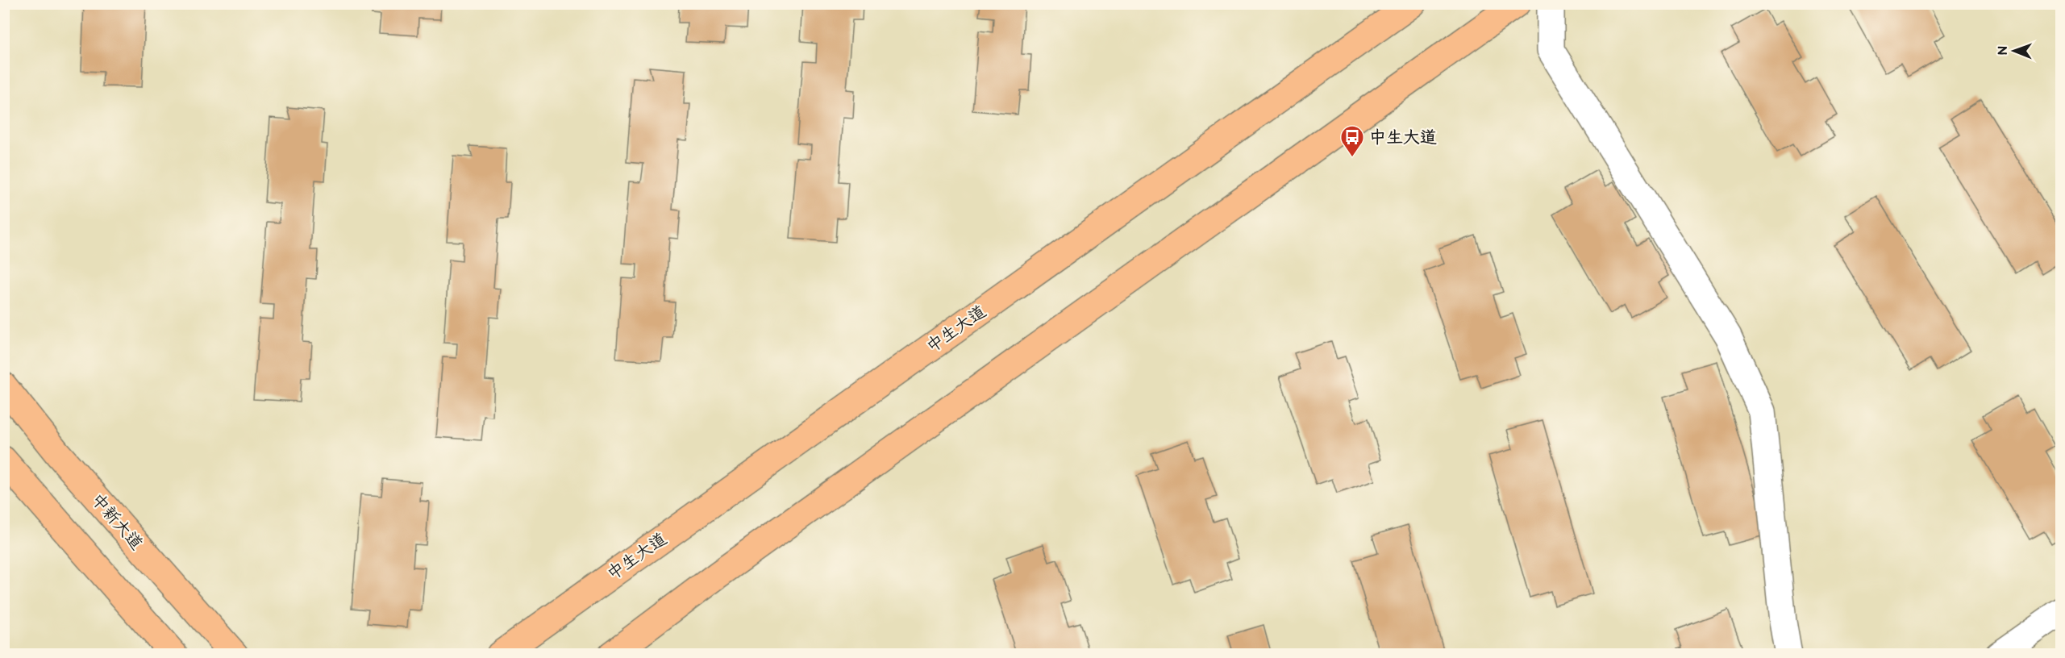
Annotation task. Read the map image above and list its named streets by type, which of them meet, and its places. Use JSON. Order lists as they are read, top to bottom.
{
  "streets": {
    "main road": ["中生大道", "中新大道"]
  },
  "places": {
    "bus stop": ["中生大道"]
  },
  "north": "left"
}
